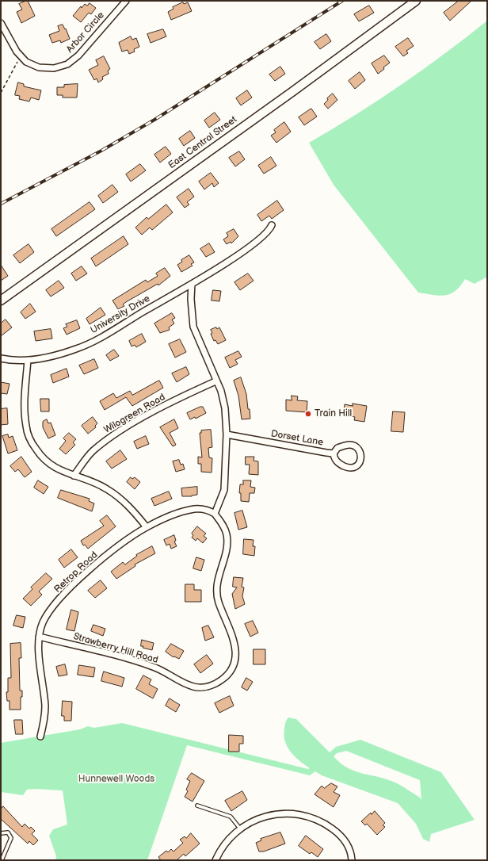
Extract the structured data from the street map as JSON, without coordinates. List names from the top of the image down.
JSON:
{
  "streets": {
    "main road": ["East Central Street"],
    "street": [
      "Arbor Circle",
      "University Drive",
      "Wilogreen Road",
      "Dorset Lane",
      "Retrop Road",
      "Strawberry Hill Road"
    ]
  },
  "crossings": [
    ["Retrop Road", "Strawberry Hill Road"]
  ],
  "parks": ["Hunnewell Woods"],
  "places": ["Train Hill"]
}
